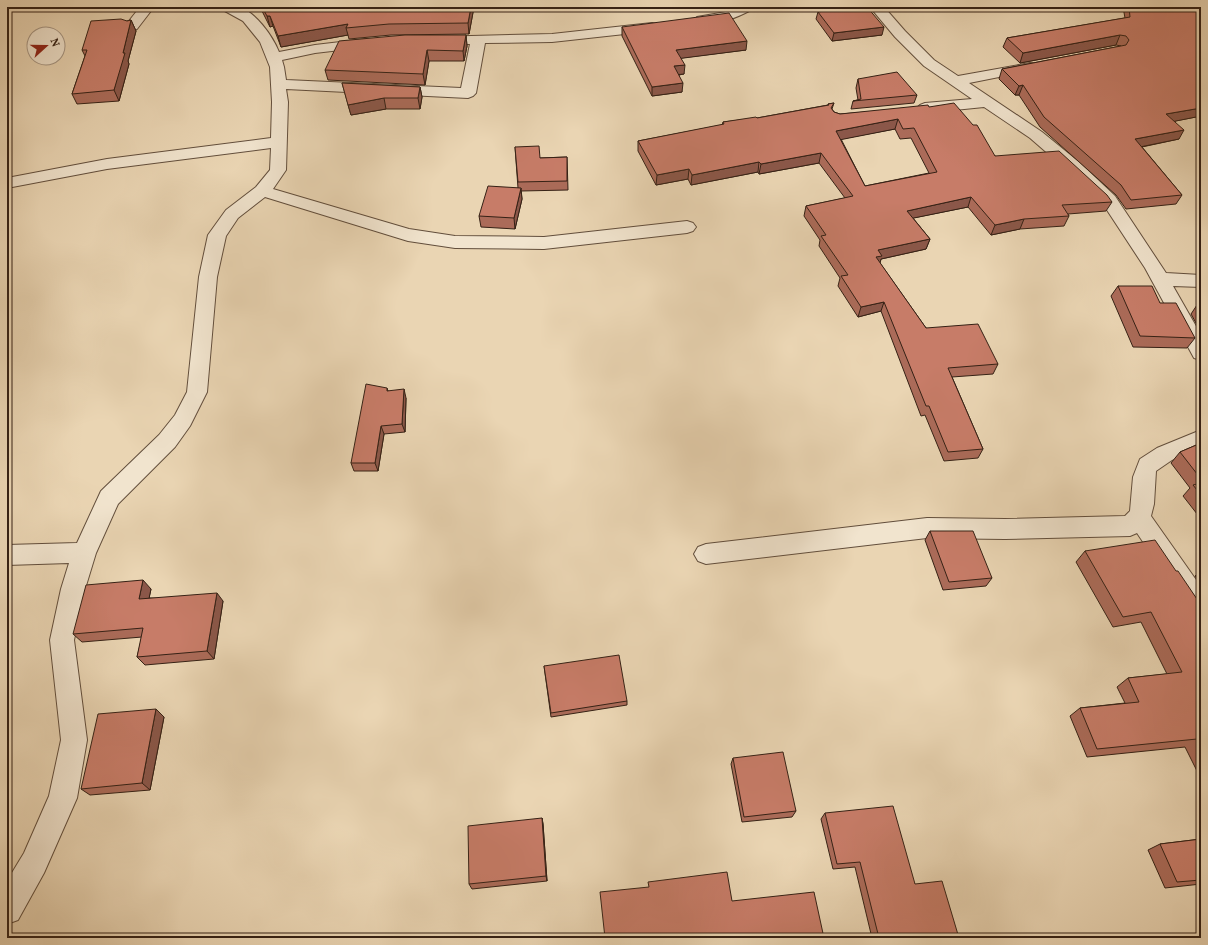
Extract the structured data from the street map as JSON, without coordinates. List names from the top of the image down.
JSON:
{
  "north": "right"
}
